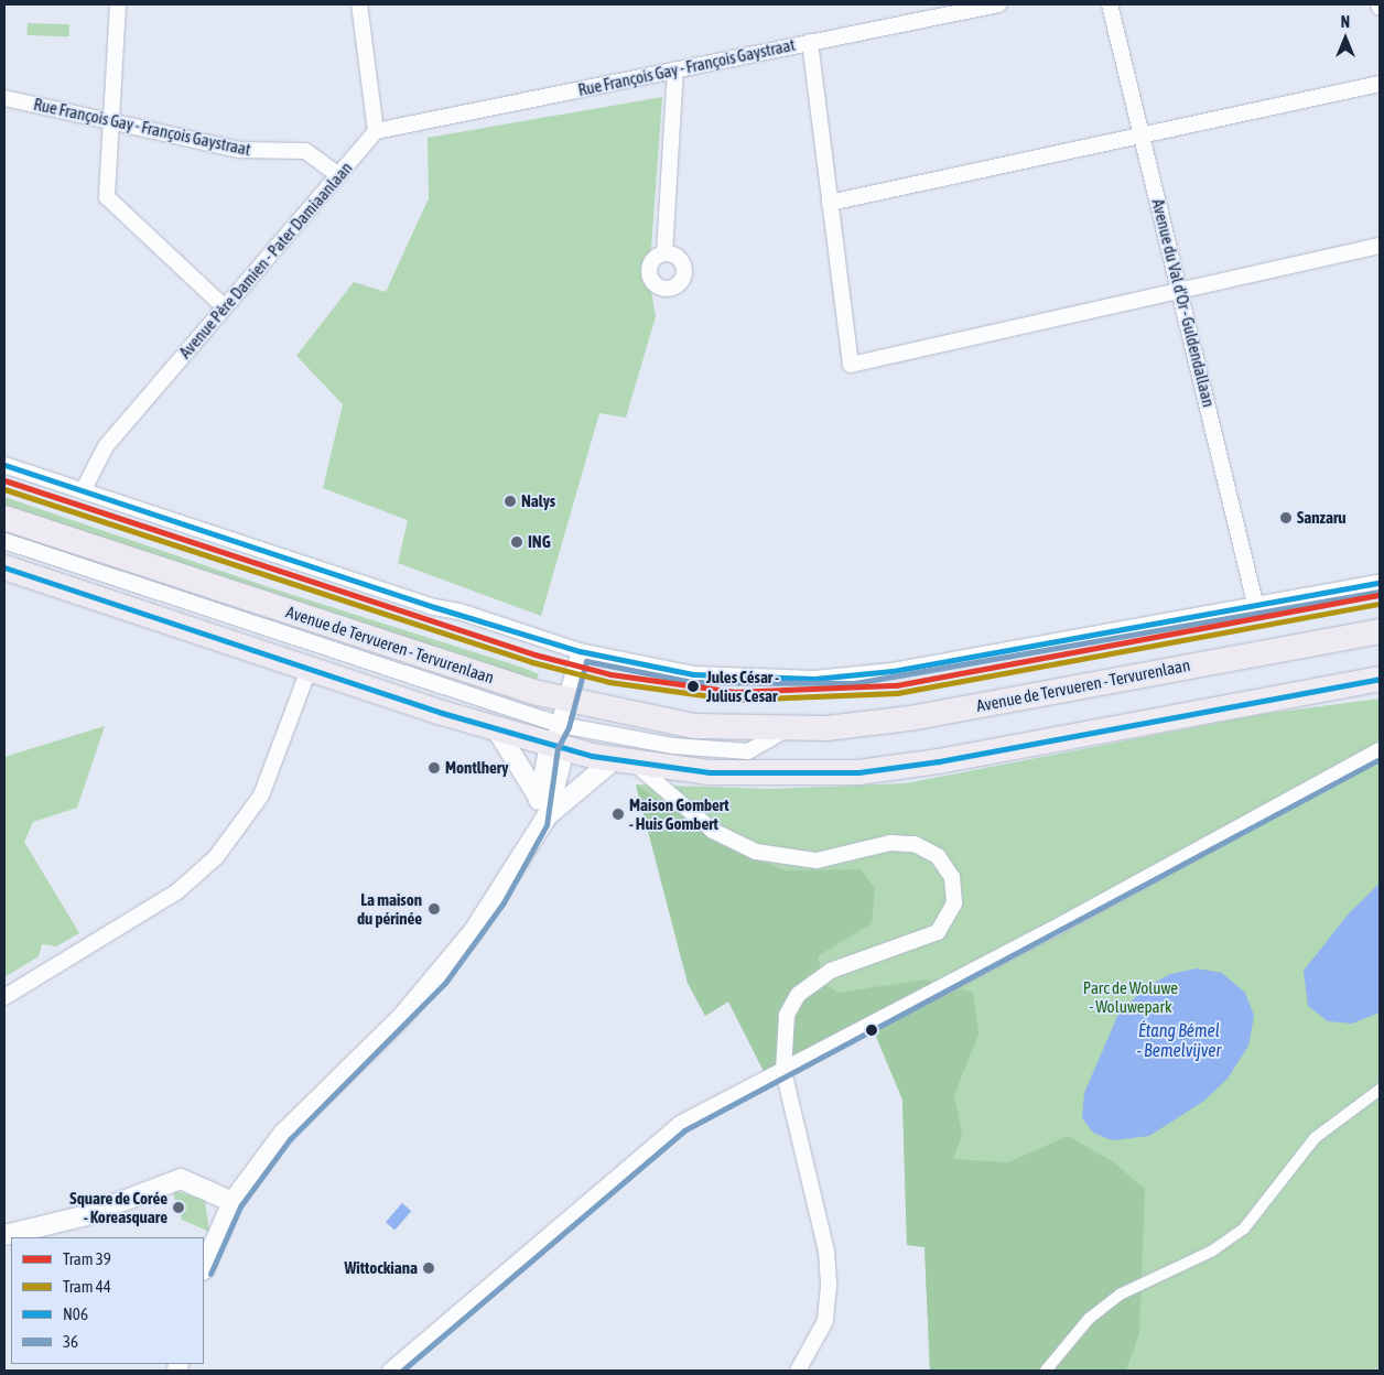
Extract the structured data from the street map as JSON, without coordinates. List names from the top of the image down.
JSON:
{
  "streets": {
    "main road": ["Avenue de Tervueren - Tervurenlaan"],
    "street": ["Rue François Gay - François Gaystraat", "Avenue Père Damien - Pater Damiaanlaan", "Avenue du Val d'Or - Guldendallaan"]
  },
  "crossings": [
    ["Rue François Gay - François Gaystraat", "Avenue Père Damien - Pater Damiaanlaan"]
  ],
  "water": ["Étang Bémel - Bemelvijver"],
  "parks": ["Parc de Woluwe - Woluwepark"],
  "places": [
    "Nalys",
    "Sanzaru",
    "ING",
    "Jules César - Julius Cesar",
    "Montlhery",
    "Maison Gombert - Huis Gombert",
    "La maison du périnée",
    "Square de Corée - Koreasquare",
    "Wittockiana"
  ],
  "lines": [
    "transit line N06",
    "tram line 39",
    "tram line 44",
    "transit line 36"
  ],
  "legend": [
    "Tram 39",
    "Tram 44",
    "N06",
    "36"
  ],
  "north": "top"
}
